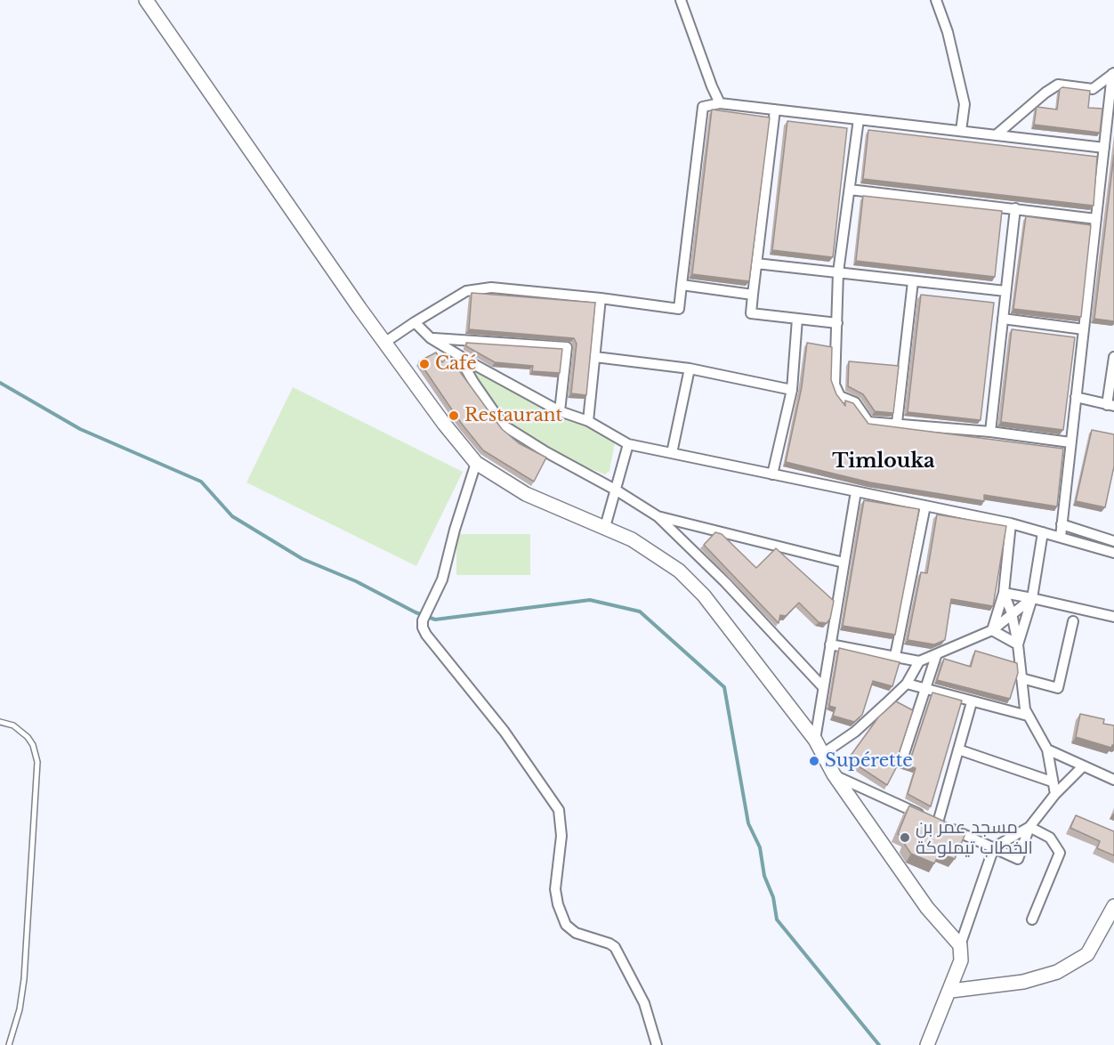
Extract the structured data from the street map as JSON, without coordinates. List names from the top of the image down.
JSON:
{
  "districts": ["Timlouka"],
  "places": [
    "Café",
    "Restaurant",
    "Supérette",
    "مسجد عمر بن الخطاب تيملوكة"
  ]
}
